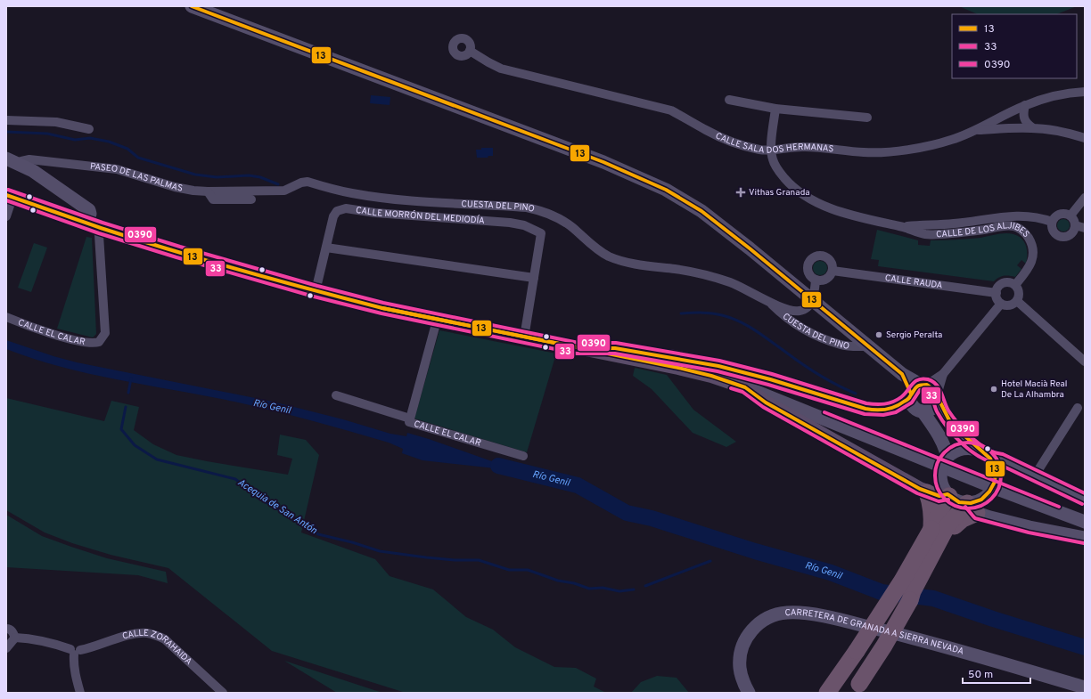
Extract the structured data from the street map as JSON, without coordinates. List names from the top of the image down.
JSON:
{
  "streets": {
    "street": [
      "CALLE SALA DOS HERMANAS",
      "PASEO DE LAS PALMAS",
      "CUESTA DEL PINO",
      "CALLE MORRÓN DEL MEDIODÍA",
      "CALLE DE LOS ALJIBES",
      "CALLE RAUDA",
      "CALLE EL CALAR",
      "CARRETERA DE GRANADA A SIERRA NEVADA",
      "CALLE ZORAHAIDA"
    ]
  },
  "crossings": [
    ["CALLE SALA DOS HERMANAS", "CALLE DE LOS ALJIBES"],
    ["PASEO DE LAS PALMAS", "CUESTA DEL PINO"],
    ["CALLE DE LOS ALJIBES", "CALLE RAUDA"]
  ],
  "water": ["Río Genil", "Acequia de San Antón"],
  "places": {
    "health": ["Vithas Granada"],
    "other": ["Sergio Peralta", "Hotel Macià Real De La Alhambra"]
  },
  "lines": ["transit line 13", "transit line 0390", "transit line 33"],
  "legend": ["13", "33", "0390"],
  "scale_bar": "50 m"
}
